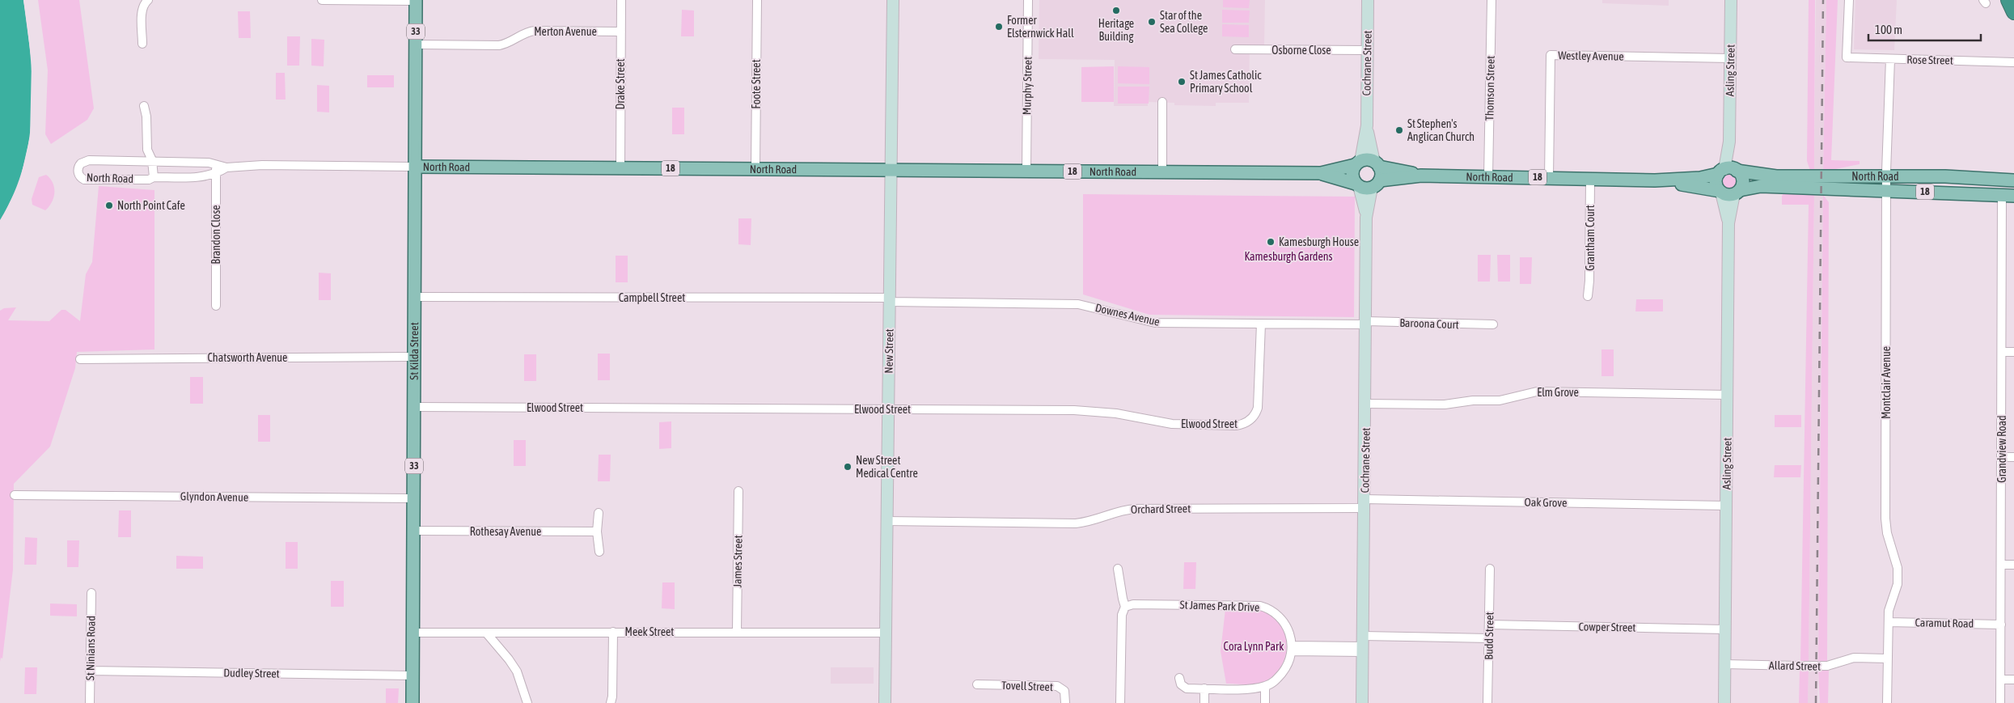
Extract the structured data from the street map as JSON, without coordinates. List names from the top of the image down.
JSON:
{
  "streets": {
    "main road": [
      "33",
      "North Road",
      "18",
      "St Kilda Street"
    ],
    "street": [
      "Merton Avenue",
      "Osborne Close",
      "Westley Avenue",
      "Rose Street",
      "Cochrane Street",
      "Asling Street",
      "Drake Street",
      "Foote Street",
      "Murphy Street",
      "Thomson Street",
      "Brandon Close",
      "Grantham Court",
      "Campbell Street",
      "Downes Avenue",
      "Baroona Court",
      "New Street",
      "Chatsworth Avenue",
      "Montclair Avenue",
      "Elm Grove",
      "Elwood Street",
      "Grandview Road",
      "Glyndon Avenue",
      "Oak Grove",
      "Orchard Street",
      "Rothesay Avenue",
      "James Street",
      "St James Park Drive",
      "Caramut Road",
      "Cowper Street",
      "Meek Street",
      "Budd Street",
      "St Ninians Road",
      "Allard Street",
      "Dudley Street",
      "Tovell Street"
    ]
  },
  "crossings": [
    ["Merton Avenue", "Drake Street"],
    ["Merton Avenue", "St Kilda Street"],
    ["Osborne Close", "Cochrane Street"],
    ["Westley Avenue", "Asling Street"],
    ["Westley Avenue", "North Road"],
    ["Rose Street", "Montclair Avenue"],
    ["Cochrane Street", "North Road"],
    ["Cochrane Street", "18"],
    ["Cochrane Street", "Downes Avenue"],
    ["Cochrane Street", "Baroona Court"],
    ["Cochrane Street", "Elm Grove"],
    ["Cochrane Street", "Oak Grove"],
    ["Cochrane Street", "Orchard Street"],
    ["Asling Street", "North Road"],
    ["Asling Street", "18"],
    ["Asling Street", "Elm Grove"],
    ["Asling Street", "Oak Grove"],
    ["Asling Street", "Cowper Street"],
    ["Asling Street", "Allard Street"],
    ["Drake Street", "North Road"],
    ["Foote Street", "North Road"],
    ["Murphy Street", "North Road"],
    ["Thomson Street", "North Road"],
    ["North Road", "18"],
    ["North Road", "Brandon Close"],
    ["North Road", "Grantham Court"],
    ["North Road", "New Street"],
    ["North Road", "St Kilda Street"],
    ["North Road", "Montclair Avenue"],
    ["North Road", "Grandview Road"],
    ["Campbell Street", "Downes Avenue"],
    ["Campbell Street", "New Street"],
    ["Campbell Street", "St Kilda Street"],
    ["Downes Avenue", "Baroona Court"],
    ["Downes Avenue", "New Street"],
    ["Downes Avenue", "Elwood Street"],
    ["New Street", "Elwood Street"],
    ["New Street", "Orchard Street"],
    ["New Street", "Meek Street"],
    ["St Kilda Street", "Chatsworth Avenue"],
    ["St Kilda Street", "Elwood Street"],
    ["St Kilda Street", "Glyndon Avenue"],
    ["St Kilda Street", "Rothesay Avenue"],
    ["St Kilda Street", "Meek Street"],
    ["St Kilda Street", "Dudley Street"],
    ["Montclair Avenue", "Caramut Road"],
    ["Montclair Avenue", "Allard Street"],
    ["Grandview Road", "Caramut Road"],
    ["Oak Grove", "Orchard Street"],
    ["James Street", "Meek Street"],
    ["Cowper Street", "Budd Street"],
    ["St Ninians Road", "Dudley Street"]
  ],
  "parks": ["Kamesburgh Gardens", "Cora Lynn Park"],
  "places": [
    "Heritage Building",
    "Star of the Sea College",
    "Former Elsternwick Hall",
    "St James Catholic Primary School",
    "St Stephen's Anglican Church",
    "North Point Cafe",
    "Kamesburgh House",
    "New Street Medical Centre"
  ],
  "scale_bar": "100 m"
}
